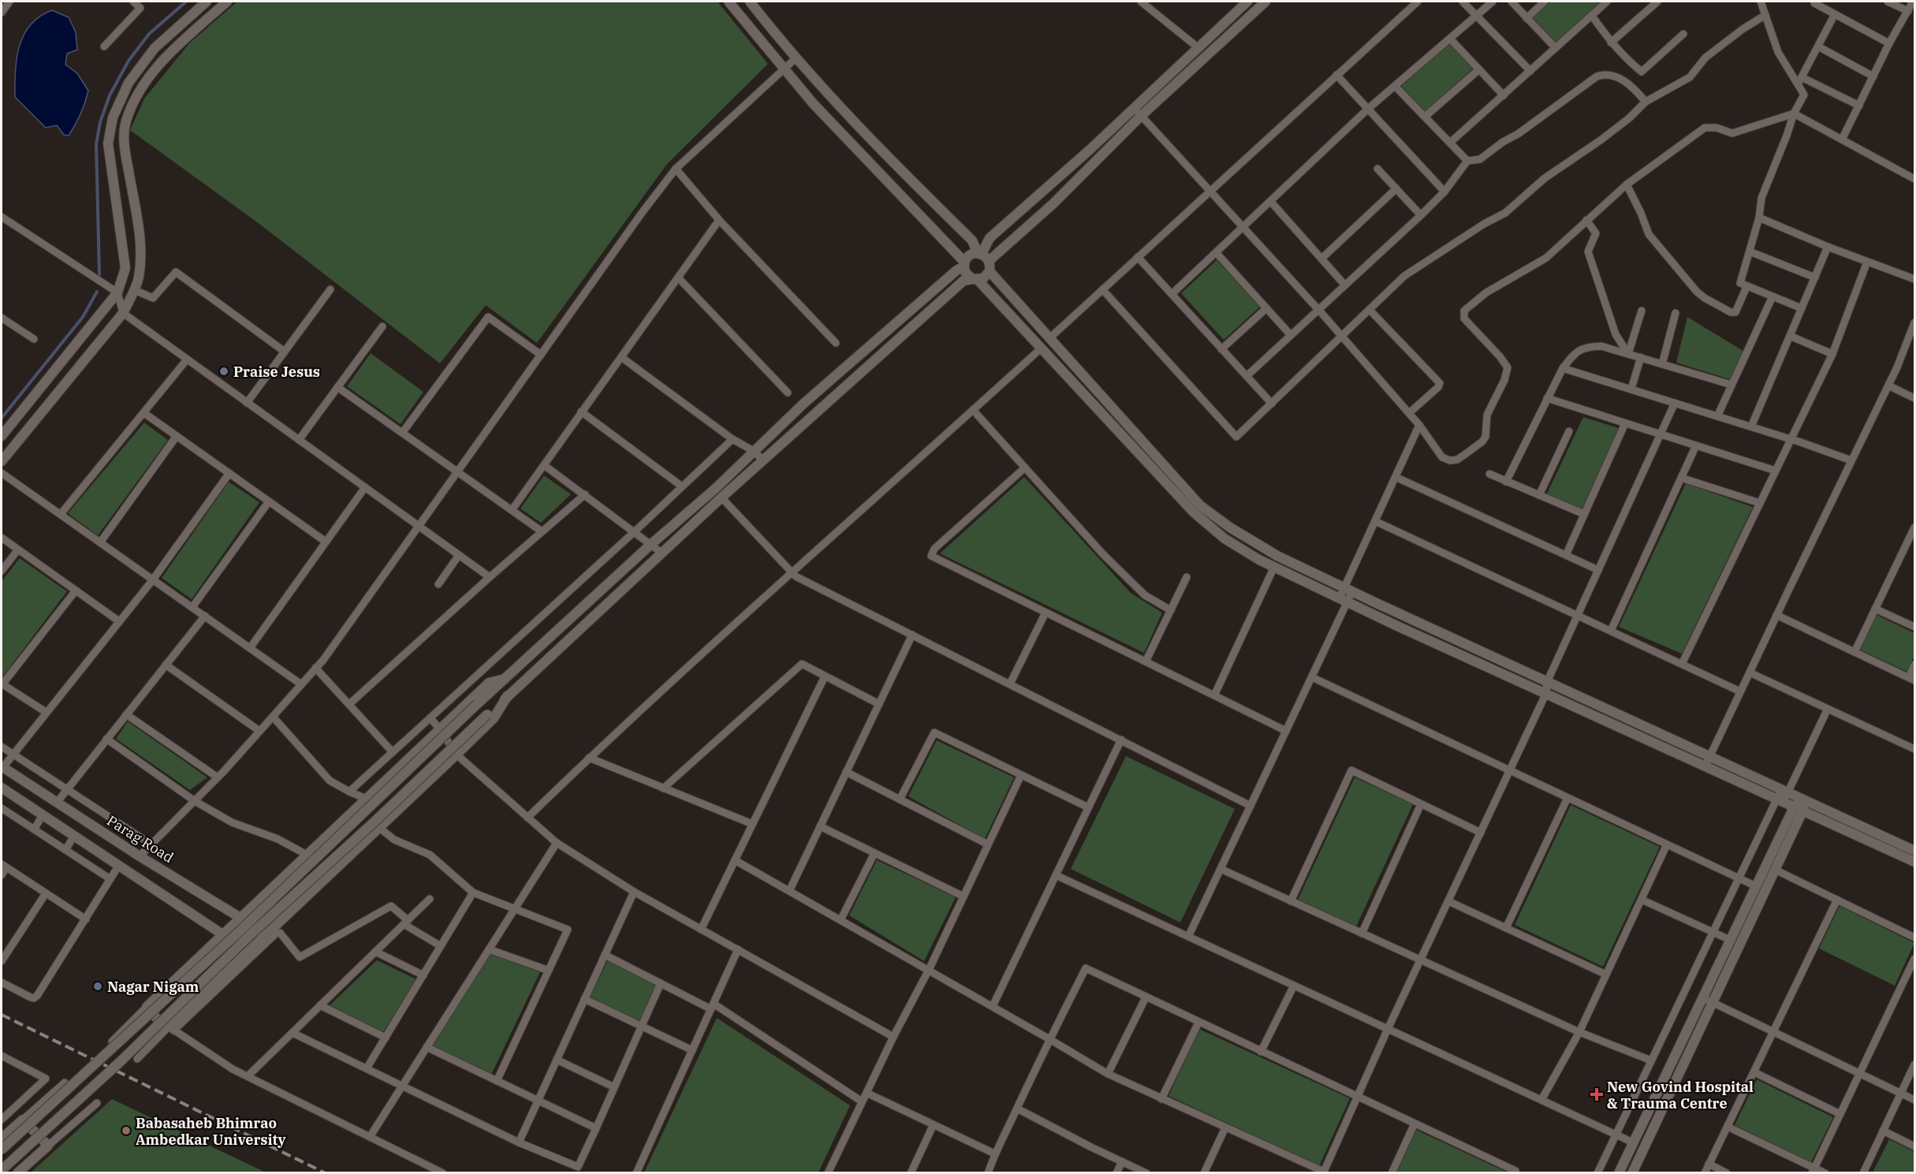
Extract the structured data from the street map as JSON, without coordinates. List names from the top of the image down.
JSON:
{
  "streets": {
    "street": ["Parag Road"]
  },
  "places": {
    "other": ["Praise Jesus", "Nagar Nigam", "Babasaheb Bhimrao Ambedkar University"],
    "health": ["New Govind Hospital & Trauma Centre"]
  }
}
